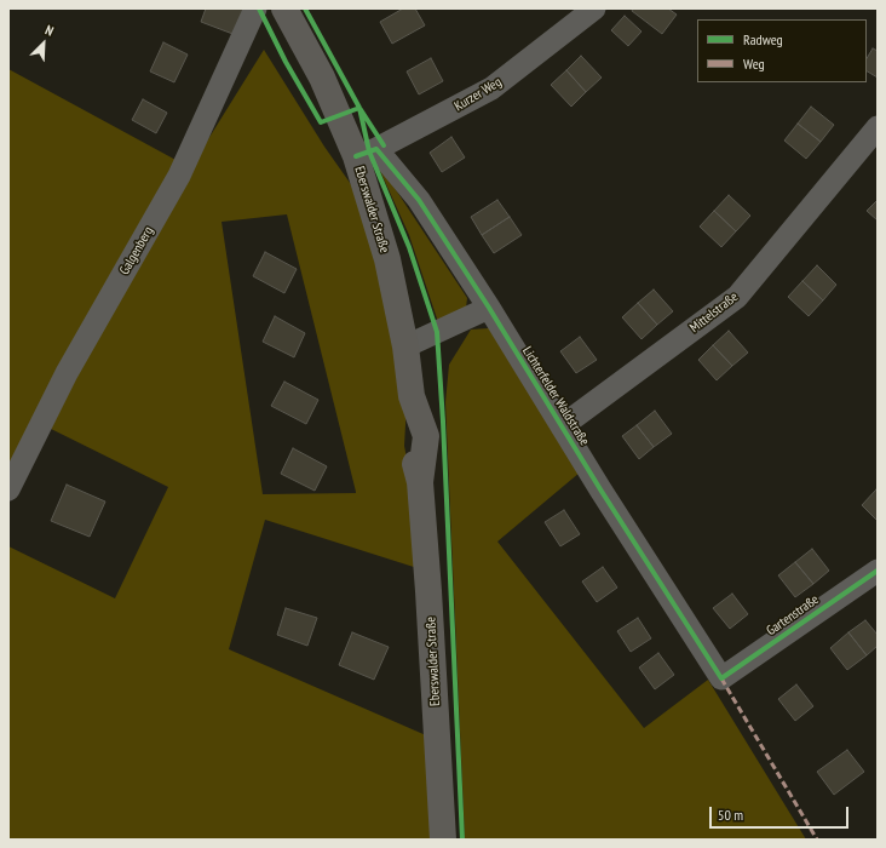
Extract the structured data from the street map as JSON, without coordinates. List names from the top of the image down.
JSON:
{
  "streets": {
    "main road": ["Eberswalder Straße"],
    "street": [
      "Kurzer Weg",
      "Galgenberg",
      "Mittelstraße",
      "Lichterfelder Waldstraße",
      "Gartenstraße"
    ]
  },
  "crossings": [
    ["Kurzer Weg", "Eberswalder Straße"],
    ["Kurzer Weg", "Lichterfelder Waldstraße"],
    ["Eberswalder Straße", "Lichterfelder Waldstraße"],
    ["Mittelstraße", "Lichterfelder Waldstraße"],
    ["Lichterfelder Waldstraße", "Gartenstraße"]
  ],
  "legend": ["Radweg", "Weg"],
  "scale_bar": "50 m",
  "north": "top right"
}
